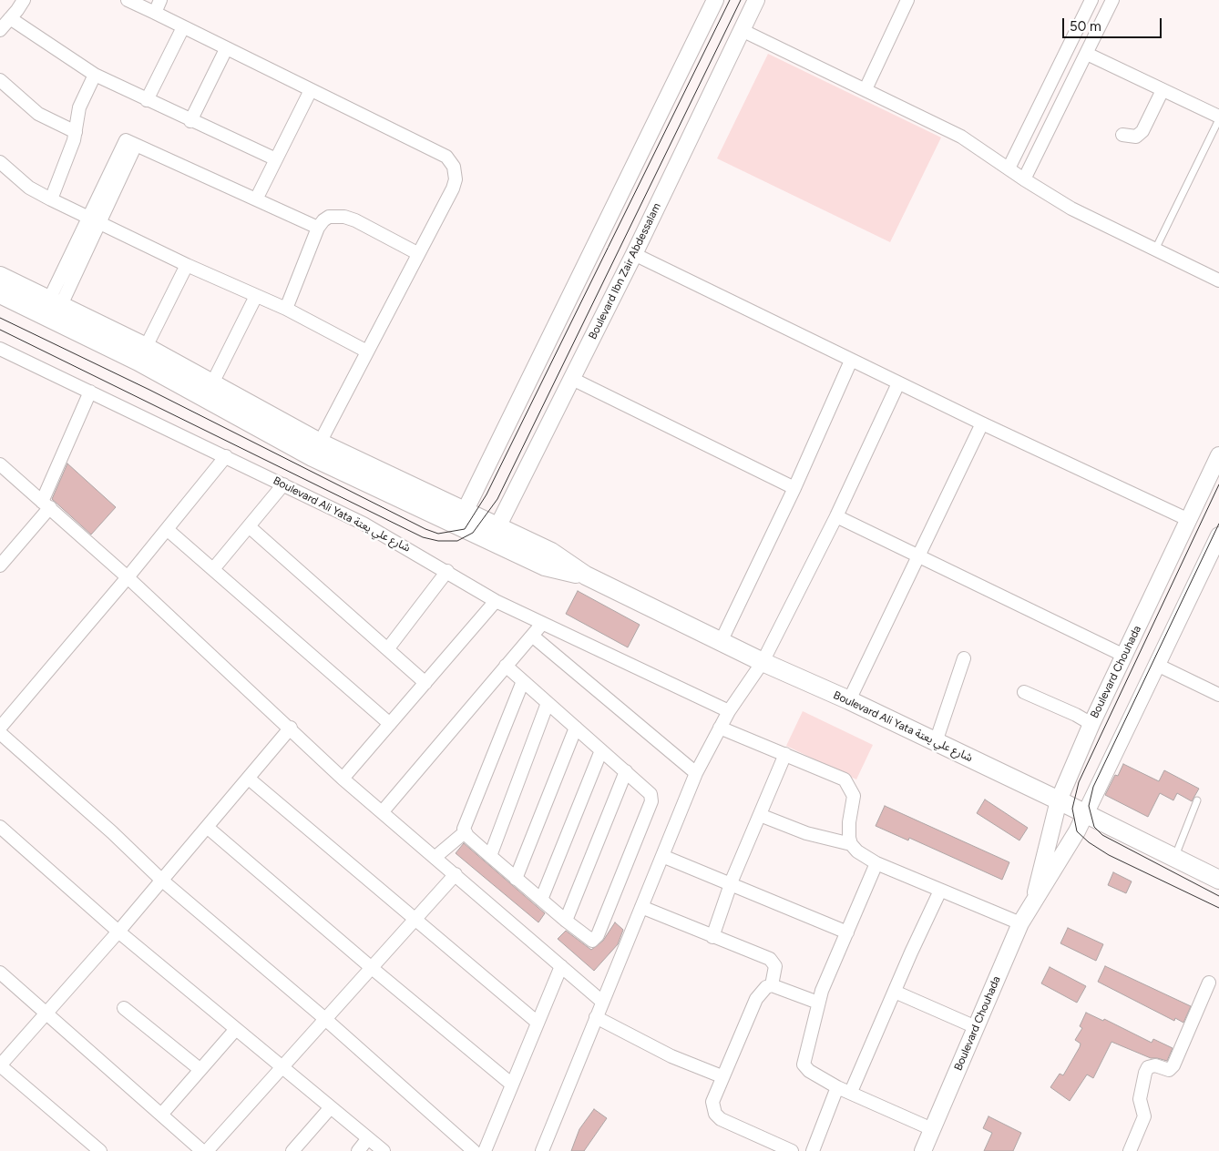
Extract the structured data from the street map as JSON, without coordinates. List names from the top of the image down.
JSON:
{
  "streets": {
    "main road": ["Boulevard Ali Yata شارع علي يعتة"],
    "street": ["Boulevard Ibn Zair Abdessalam", "Boulevard Chouhada"]
  },
  "crossings": [
    ["Boulevard Ibn Zair Abdessalam", "Boulevard Ali Yata شارع علي يعتة"],
    ["Boulevard Ali Yata شارع علي يعتة", "Boulevard Chouhada"]
  ],
  "scale_bar": "50 m"
}
